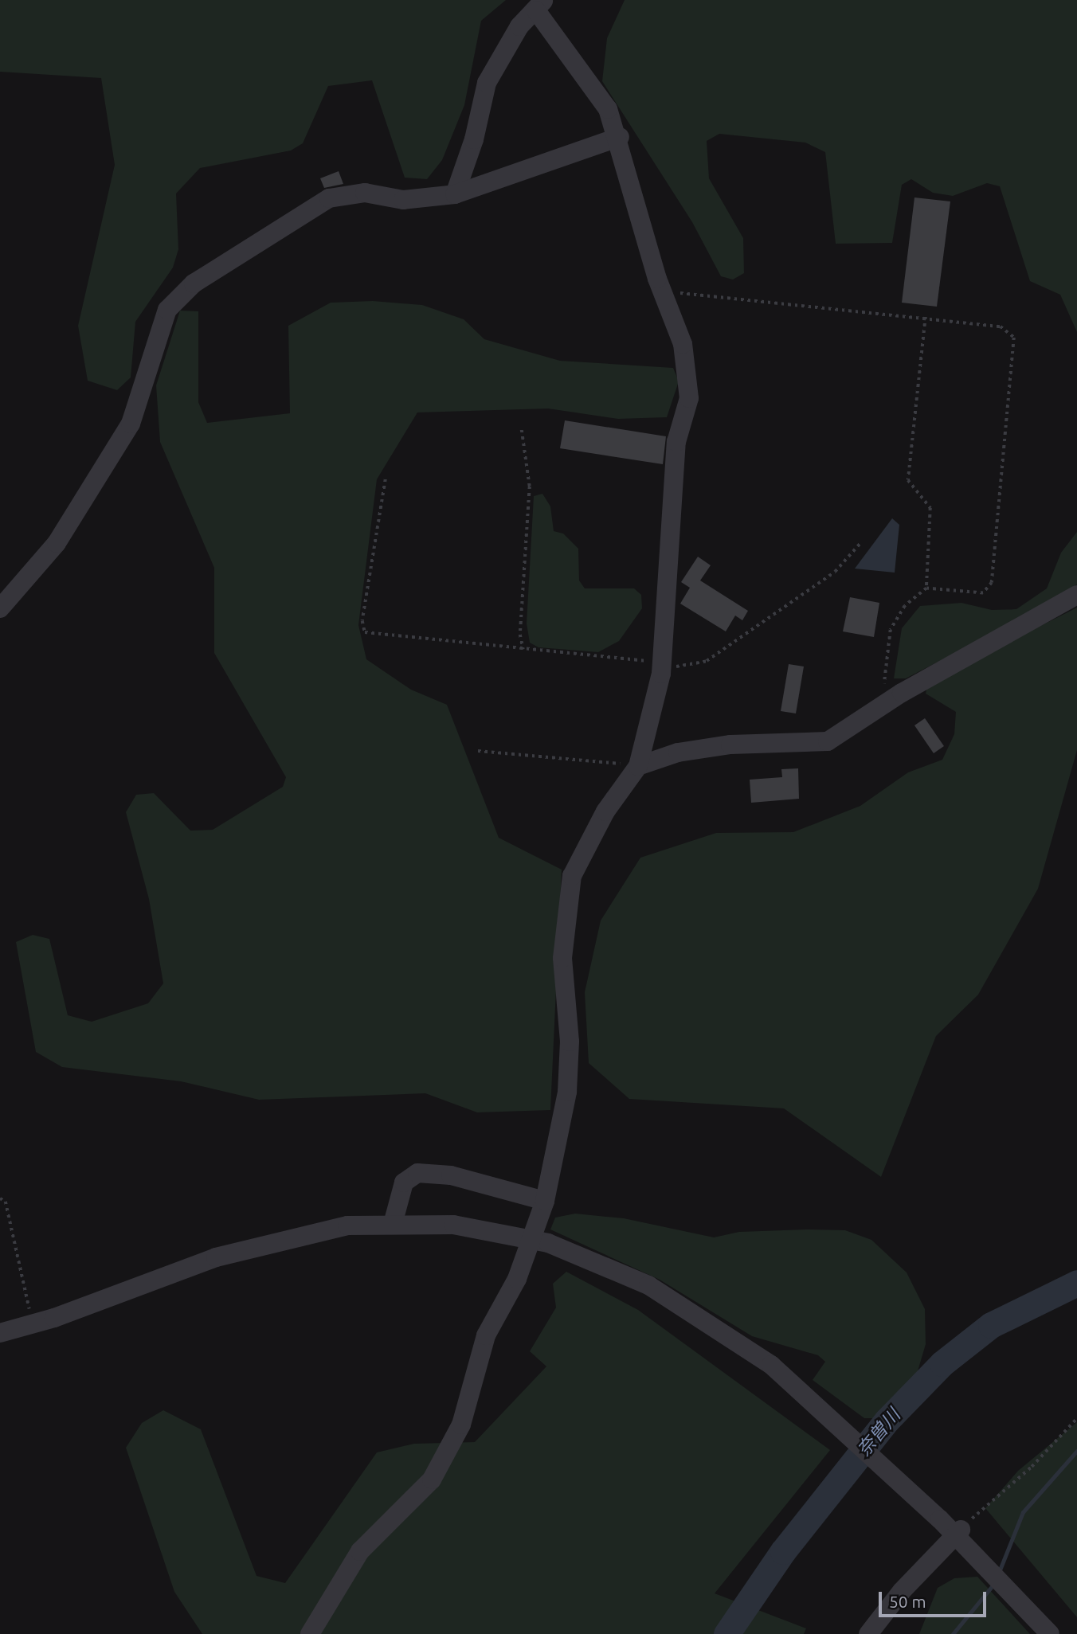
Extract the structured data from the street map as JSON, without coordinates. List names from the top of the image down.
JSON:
{
  "water": ["奈曽川"],
  "scale_bar": "50 m"
}
